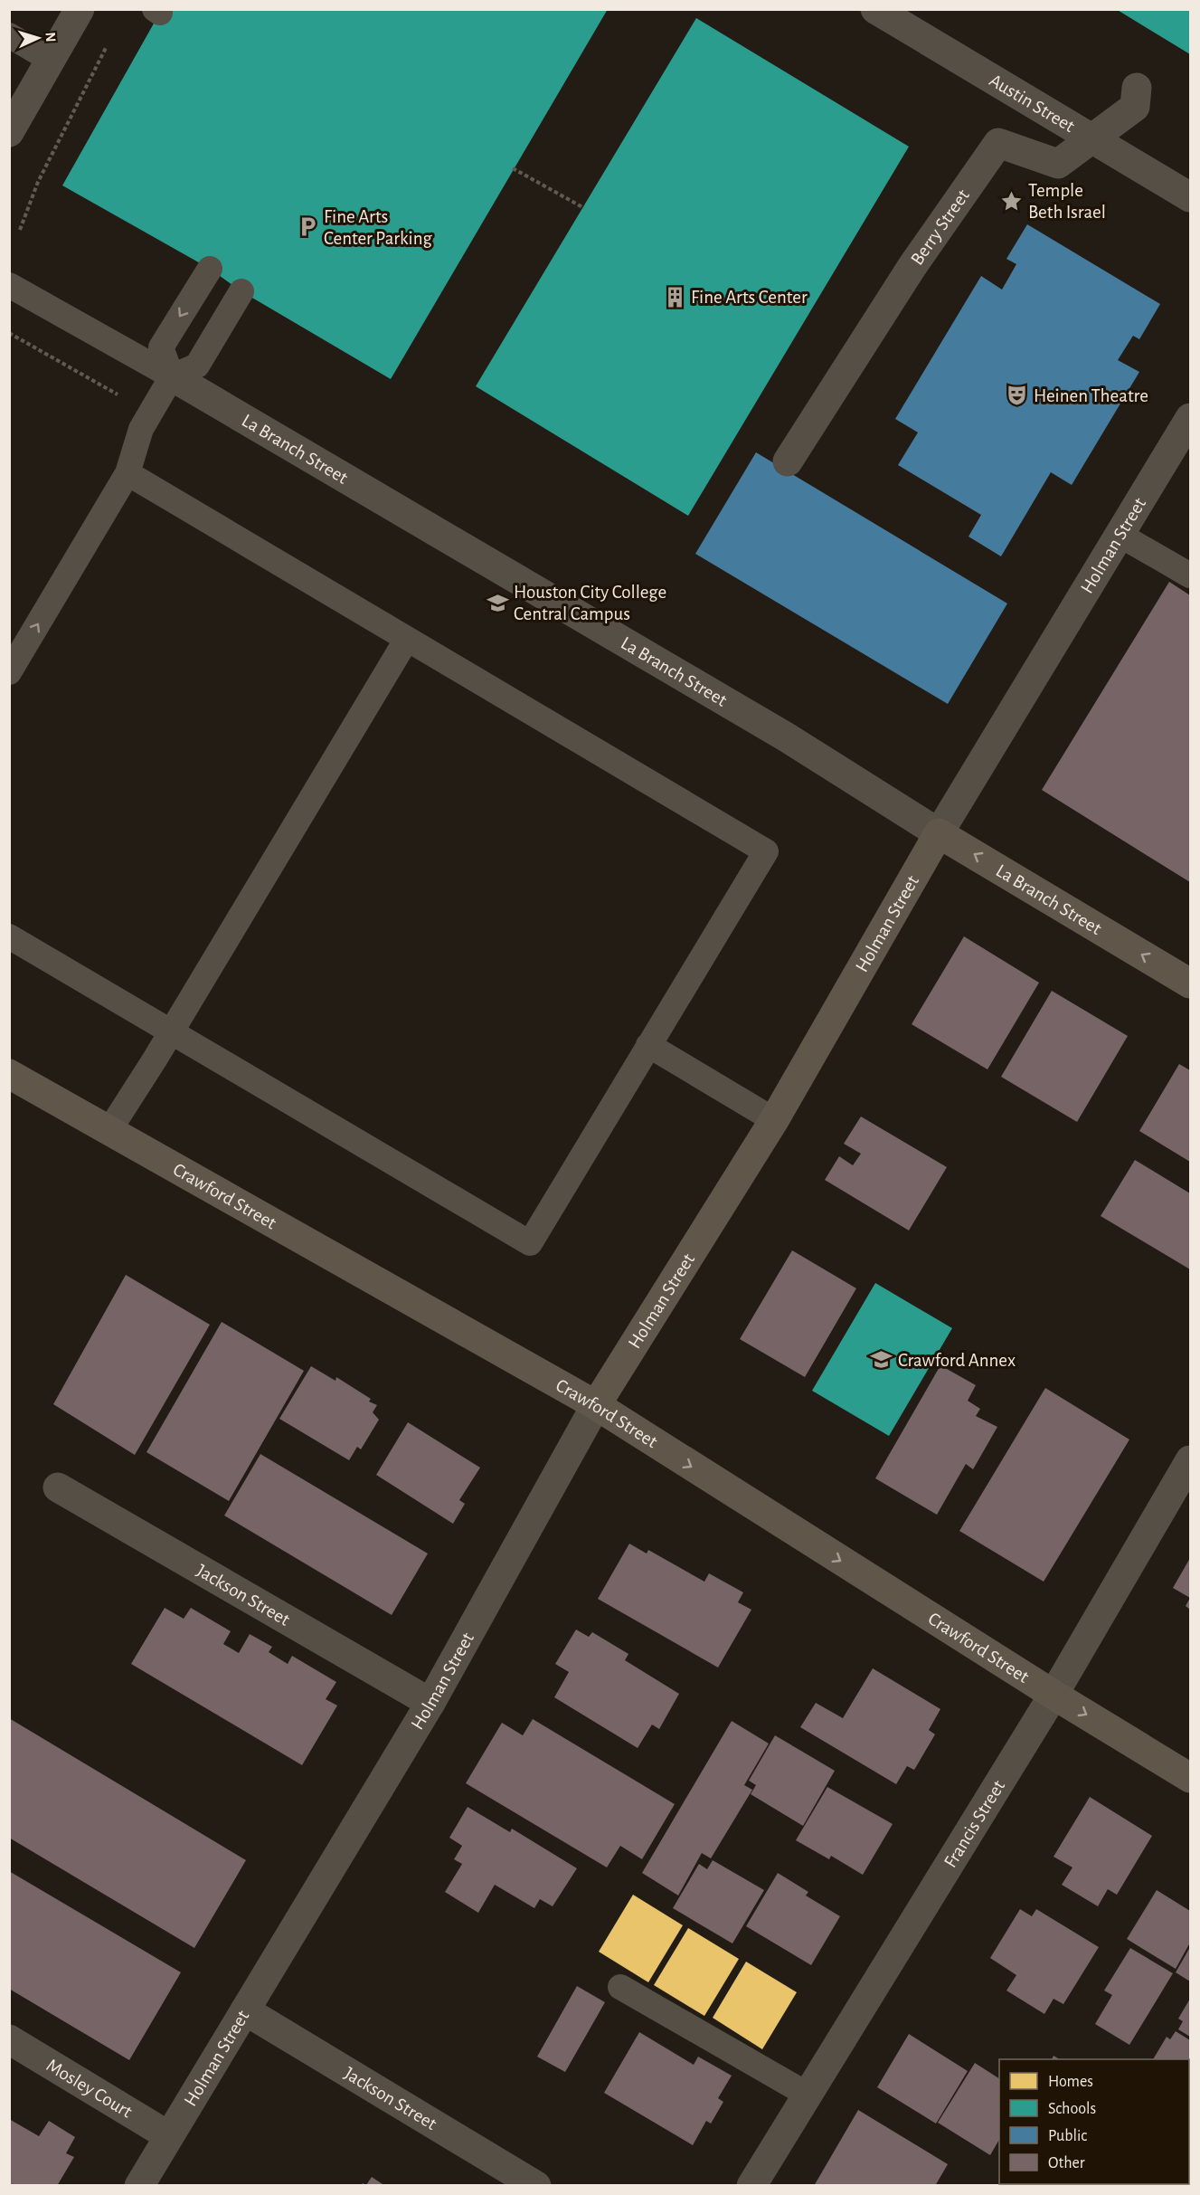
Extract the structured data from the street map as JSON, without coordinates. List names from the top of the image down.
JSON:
{
  "streets": {
    "main road": ["La Branch Street", "Holman Street", "Crawford Street"],
    "street": [
      "Austin Street",
      "Berry Street",
      "Jackson Street",
      "Francis Street",
      "Mosley Court"
    ]
  },
  "crossings": [
    ["Austin Street", "Berry Street"],
    ["La Branch Street", "Holman Street"],
    ["Holman Street", "Crawford Street"],
    ["Holman Street", "Jackson Street"],
    ["Holman Street", "Mosley Court"],
    ["Crawford Street", "Francis Street"]
  ],
  "one_way": ["Crawford Street"],
  "places": {
    "place": ["Temple Beth Israel"],
    "parking": ["Fine Arts Center Parking"],
    "building": ["Fine Arts Center"],
    "theatre": ["Heinen Theatre"],
    "school or university": ["Houston City College Central Campus", "Crawford Annex"]
  },
  "legend": [
    "Homes",
    "Schools",
    "Public",
    "Other"
  ],
  "north": "right"
}
